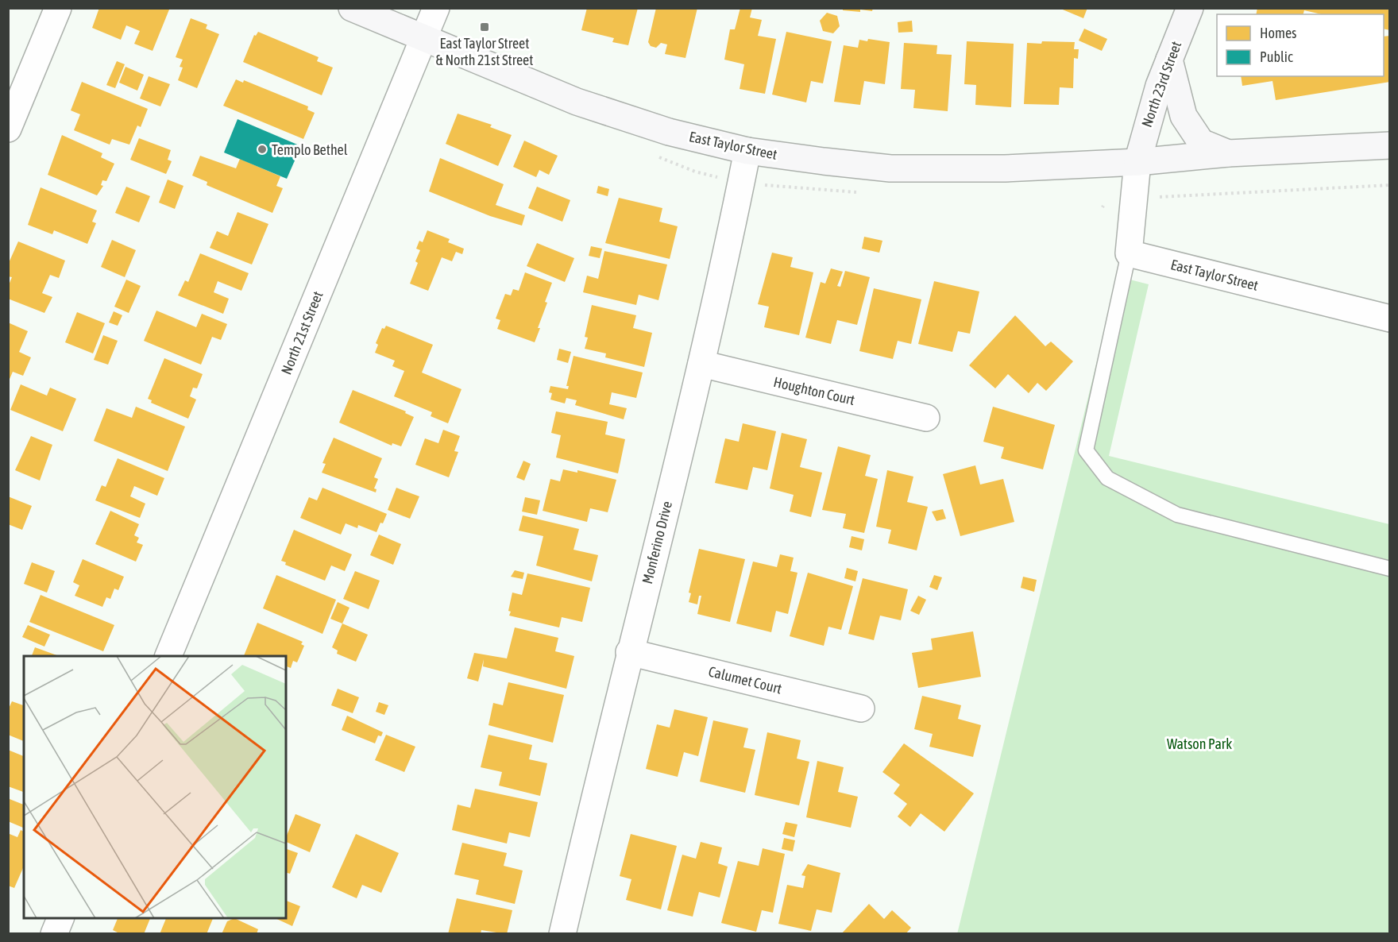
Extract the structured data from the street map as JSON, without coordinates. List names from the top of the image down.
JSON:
{
  "streets": {
    "main road": ["North 23rd Street", "East Taylor Street"],
    "street": [
      "North 21st Street",
      "Houghton Court",
      "Monferino Drive",
      "Calumet Court"
    ]
  },
  "crossings": [
    ["North 23rd Street", "East Taylor Street"],
    ["East Taylor Street", "North 21st Street"],
    ["East Taylor Street", "Monferino Drive"],
    ["Houghton Court", "Monferino Drive"],
    ["Monferino Drive", "Calumet Court"]
  ],
  "parks": ["Watson Park"],
  "places": {
    "transit": ["East Taylor Street & North 21st Street"],
    "other": ["Templo Bethel"]
  },
  "legend": ["Homes", "Public"]
}
